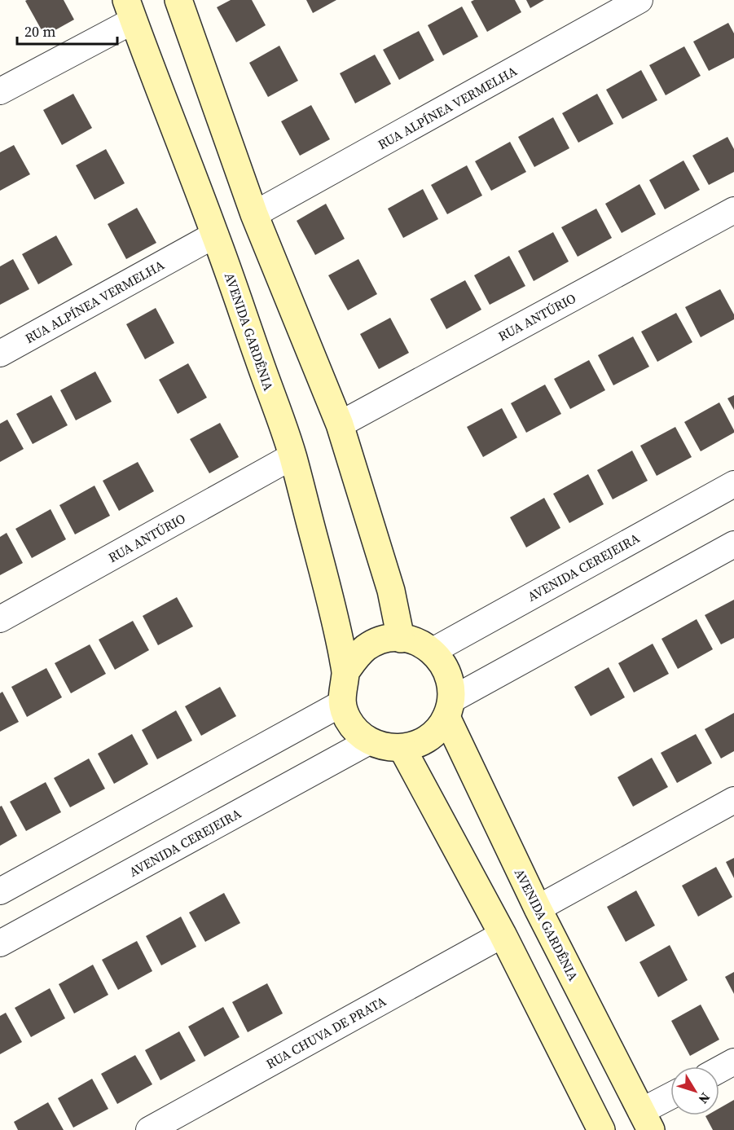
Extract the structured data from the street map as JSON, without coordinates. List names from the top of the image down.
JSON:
{
  "streets": {
    "street": [
      "RUA ALPÍNEA VERMELHA",
      "RUA ANTÚRIO",
      "AVENIDA GARDÊNIA",
      "AVENIDA CEREJEIRA",
      "RUA CHUVA DE PRATA"
    ]
  },
  "crossings": [
    ["RUA ALPÍNEA VERMELHA", "AVENIDA GARDÊNIA"],
    ["RUA ANTÚRIO", "AVENIDA GARDÊNIA"],
    ["AVENIDA GARDÊNIA", "AVENIDA CEREJEIRA"]
  ],
  "scale_bar": "20 m",
  "north": "bottom right"
}
